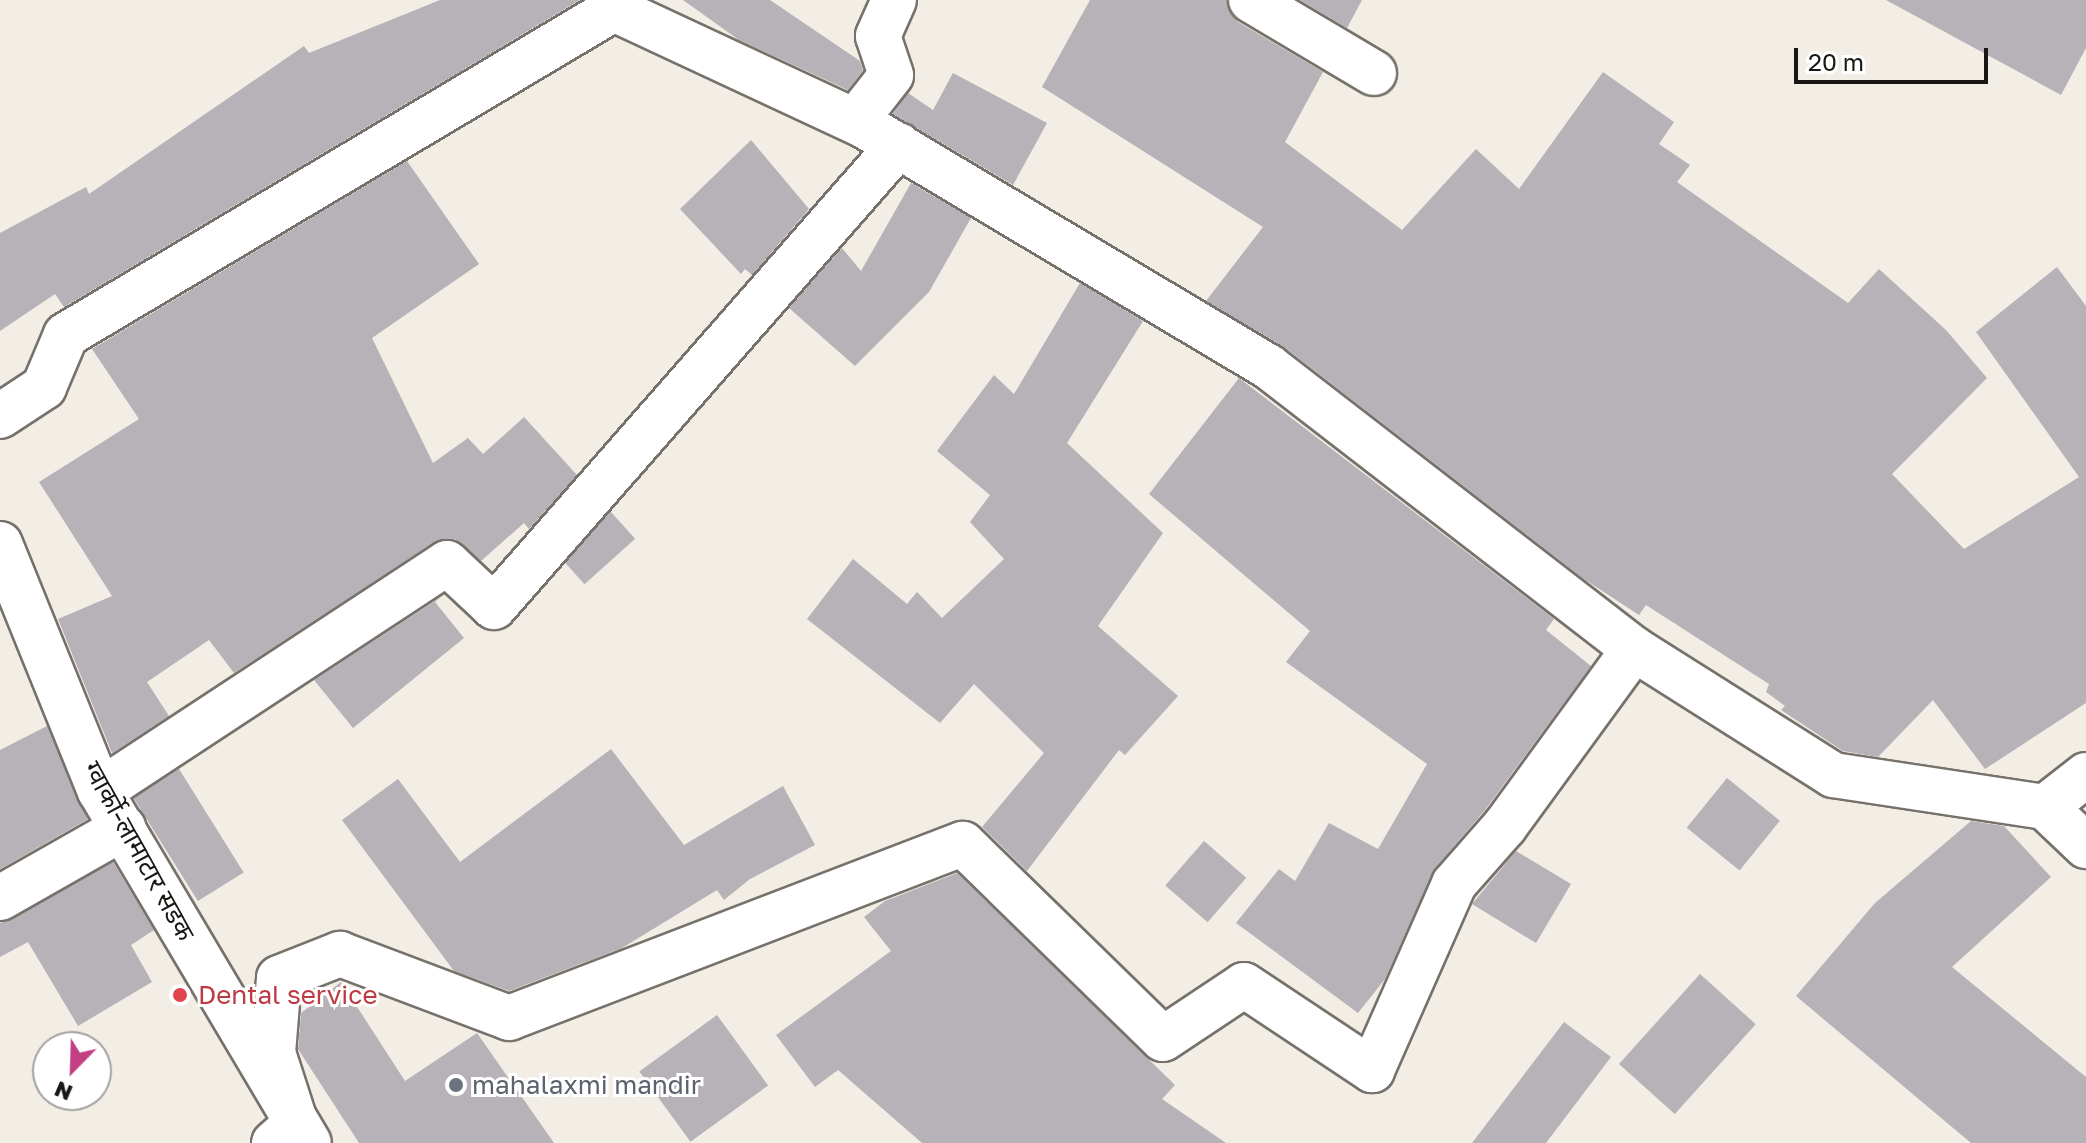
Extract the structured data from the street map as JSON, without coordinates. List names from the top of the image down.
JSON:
{
  "streets": {
    "street": ["ग्वार्को-लामाटार सडक"]
  },
  "places": ["Dental service", "mahalaxmi mandir"],
  "scale_bar": "20 m",
  "north": "bottom left"
}
